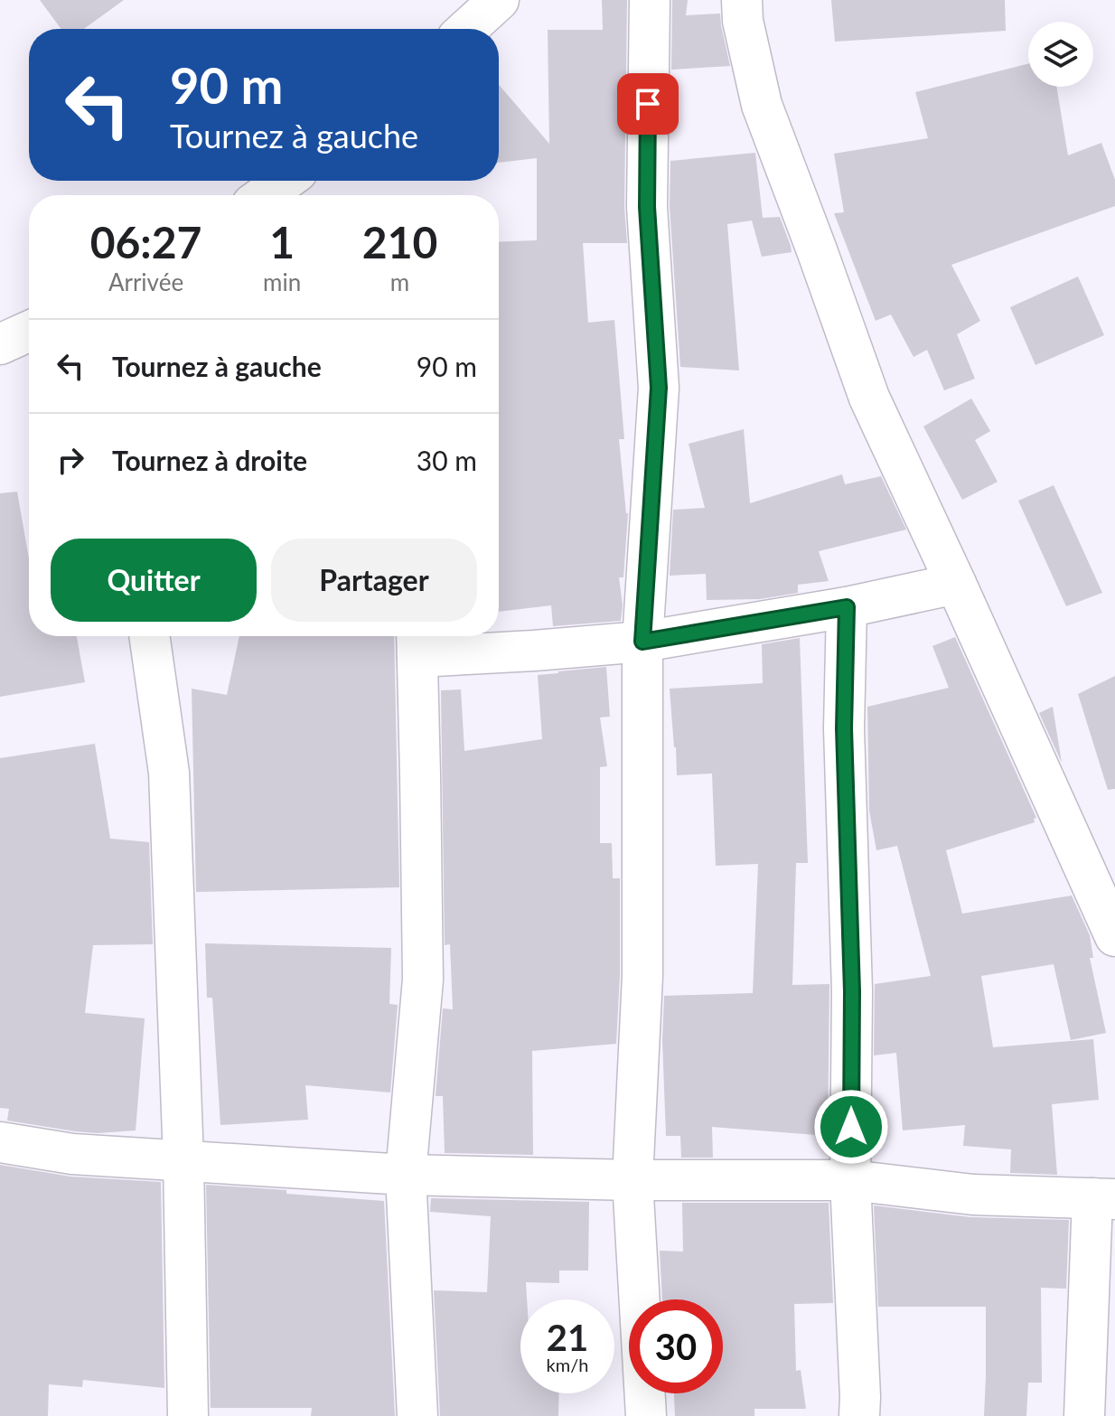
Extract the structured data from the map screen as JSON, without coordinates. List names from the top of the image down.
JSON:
{
  "page": {
    "turn": ["90 m", "Tournez à gauche"],
    "eta": [
      "06:27",
      "Arrivée",
      "1",
      "min",
      "210",
      "m"
    ],
    "list": [
      {
        "name": "Tournez à gauche",
        "value": "90 m"
      },
      {
        "name": "Tournez à droite",
        "value": "30 m"
      }
    ],
    "buttons": ["Quitter", "Partager"],
    "speed": "21 km/h",
    "limit": "30"
  }
}
